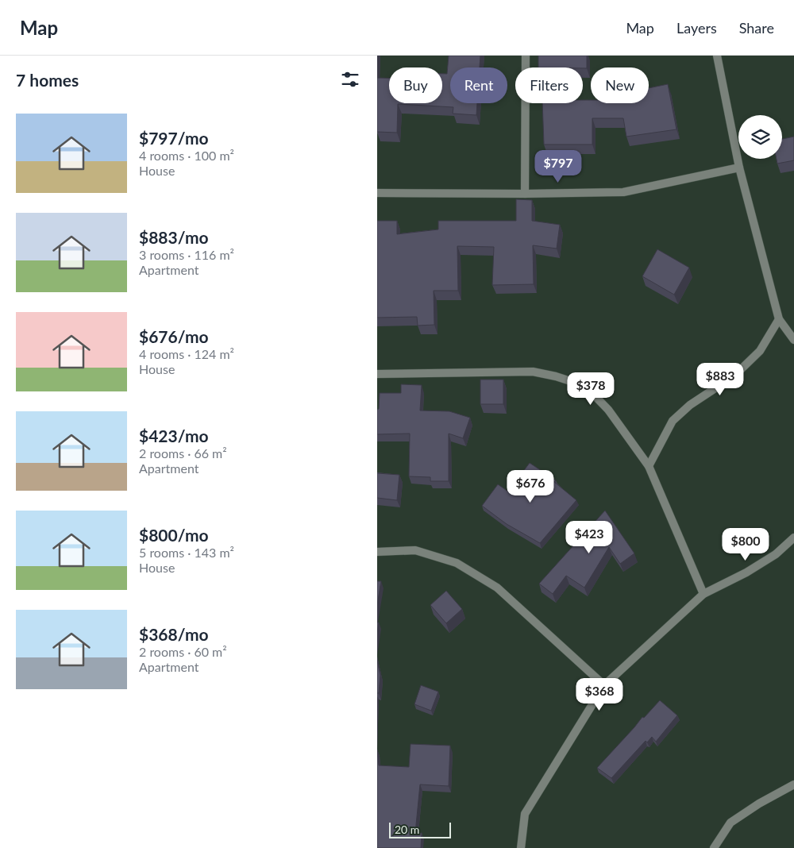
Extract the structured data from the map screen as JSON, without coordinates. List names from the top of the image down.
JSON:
{
  "scale_bar": "20 m",
  "page": {
    "header": "Map",
    "nav": ["Map", "Layers", "Share"],
    "heading": "7 homes",
    "chip": [
      "Buy",
      "Rent",
      "Filters",
      "New"
    ],
    "list": [
      {
        "name": "$797/mo",
        "note": "4 rooms · 100 m² · House"
      },
      {
        "name": "$883/mo",
        "note": "3 rooms · 116 m² · Apartment"
      },
      {
        "name": "$676/mo",
        "note": "4 rooms · 124 m² · House"
      },
      {
        "name": "$423/mo",
        "note": "2 rooms · 66 m² · Apartment"
      },
      {
        "name": "$800/mo",
        "note": "5 rooms · 143 m² · House"
      },
      {
        "name": "$368/mo",
        "note": "2 rooms · 60 m² · Apartment"
      }
    ],
    "price": [
      "$797",
      "$883",
      "$378",
      "$676",
      "$423",
      "$800",
      "$368"
    ],
    "scale": "20 m"
  }
}
